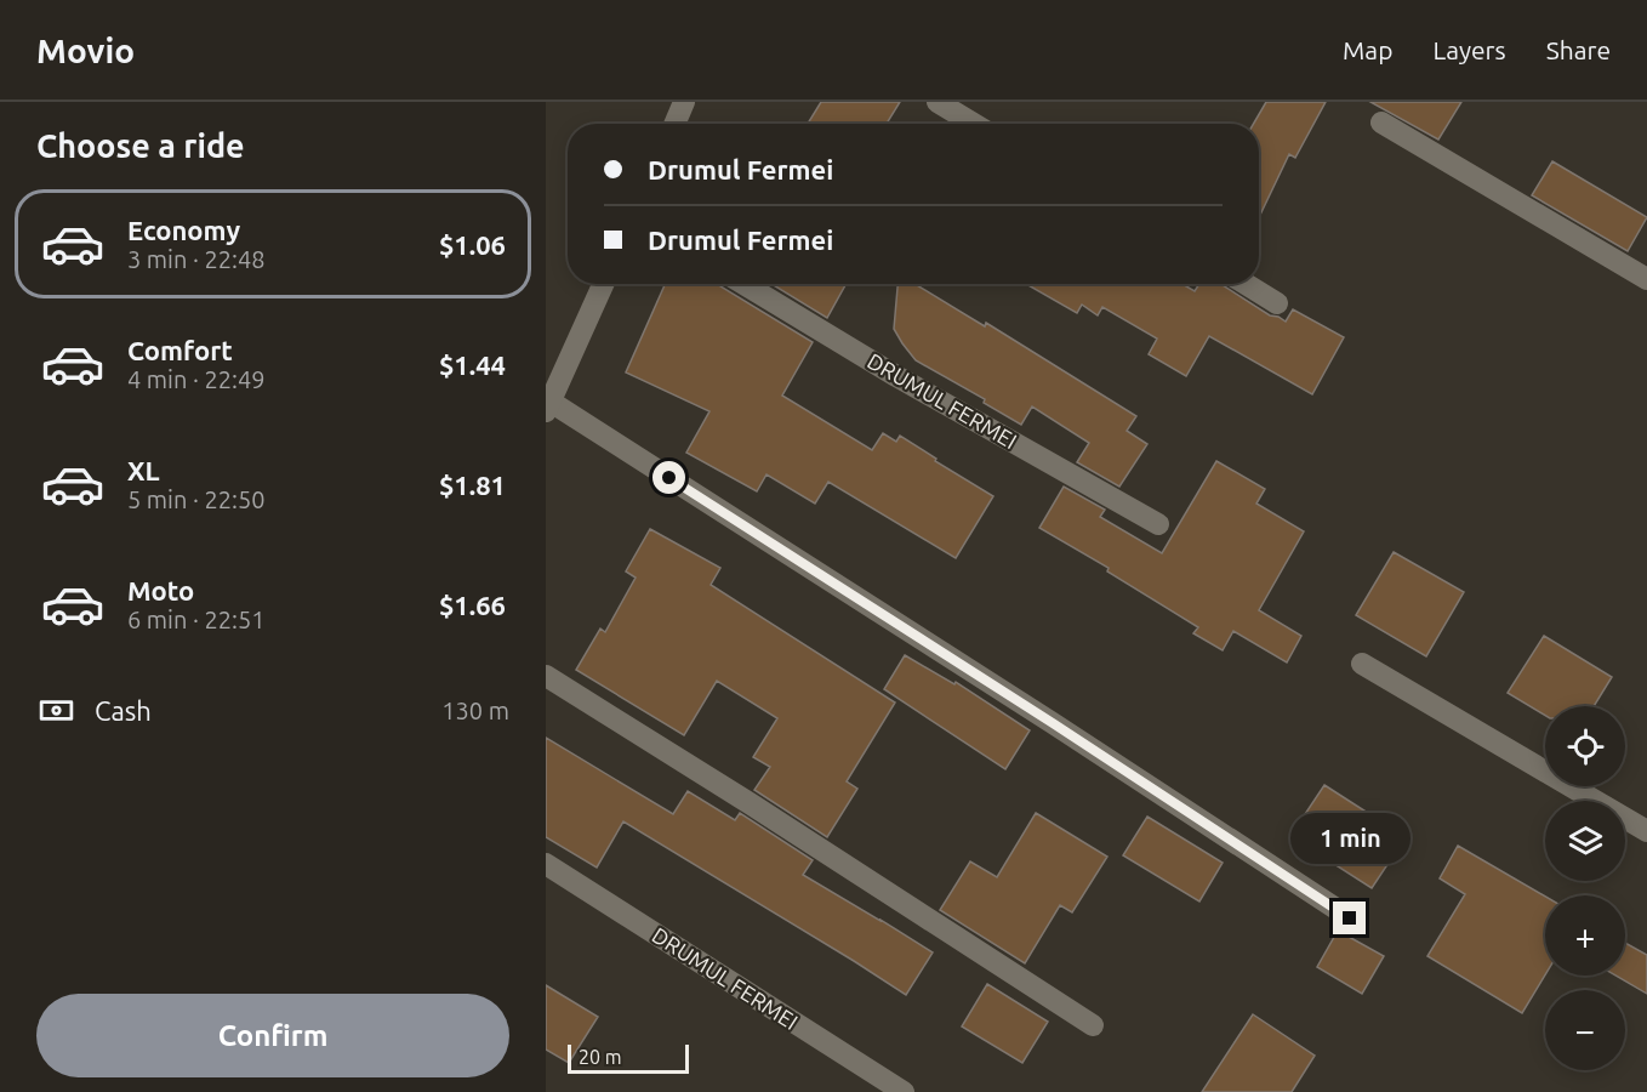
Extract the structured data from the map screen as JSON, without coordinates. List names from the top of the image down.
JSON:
{
  "streets": {
    "street": ["DRUMUL FERMEI"]
  },
  "scale_bar": "20 m",
  "page": {
    "header": "Movio",
    "nav": ["Map", "Layers", "Share"],
    "heading": "Choose a ride",
    "banner": ["Drumul Fermei", "Drumul Fermei"],
    "list": [
      {
        "name": "Economy",
        "note": "3 min · 22:48",
        "value": "$1.06"
      },
      {
        "name": "Comfort",
        "note": "4 min · 22:49",
        "value": "$1.44"
      },
      {
        "name": "XL",
        "note": "5 min · 22:50",
        "value": "$1.81"
      },
      {
        "name": "Moto",
        "note": "6 min · 22:51",
        "value": "$1.66"
      }
    ],
    "pay": ["Cash", "130 m"],
    "map_buttons": ["+", "−"],
    "bubble": "1 min",
    "buttons": "Confirm",
    "scale": "20 m"
  }
}
